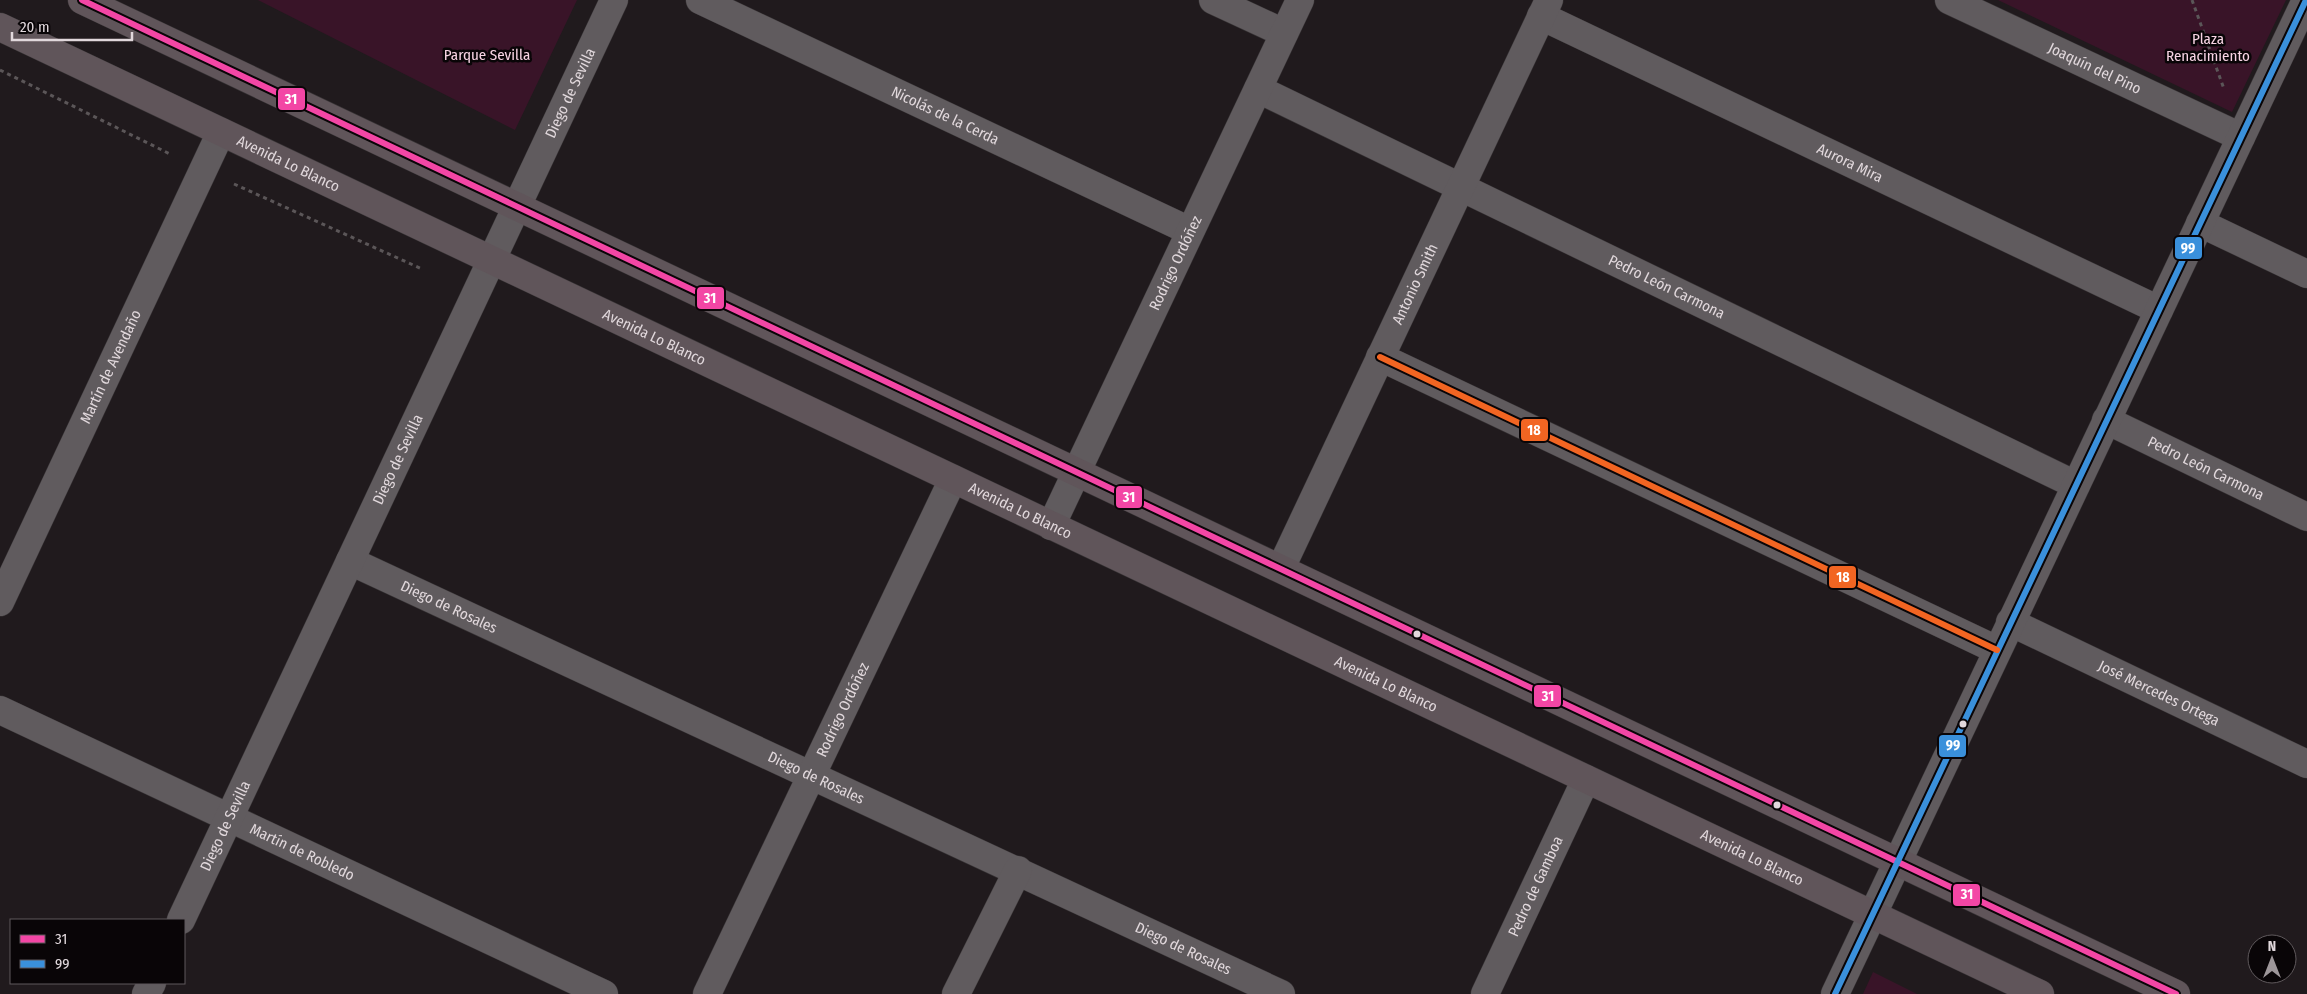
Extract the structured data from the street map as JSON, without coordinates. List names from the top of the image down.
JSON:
{
  "streets": {
    "main road": ["Avenida Lo Blanco"],
    "street": [
      "Joaquín del Pino",
      "Diego de Sevilla",
      "Nicolás de la Cerda",
      "Aurora Mira",
      "Rodrigo Ordóñez",
      "Antonio Smith",
      "Pedro León Carmona",
      "Martín de Avendaño",
      "Diego de Rosales",
      "José Mercedes Ortega",
      "Martín de Robledo",
      "Pedro de Gamboa"
    ]
  },
  "crossings": [
    ["Diego de Sevilla", "Avenida Lo Blanco"],
    ["Diego de Sevilla", "Diego de Rosales"],
    ["Diego de Sevilla", "Martín de Robledo"],
    ["Nicolás de la Cerda", "Rodrigo Ordóñez"],
    ["Aurora Mira", "Antonio Smith"],
    ["Avenida Lo Blanco", "Rodrigo Ordóñez"],
    ["Avenida Lo Blanco", "Martín de Avendaño"],
    ["Avenida Lo Blanco", "Pedro de Gamboa"],
    ["Rodrigo Ordóñez", "Pedro León Carmona"],
    ["Rodrigo Ordóñez", "Diego de Rosales"],
    ["Antonio Smith", "Pedro León Carmona"]
  ],
  "parks": ["Plaza Renacimiento", "Parque Sevilla"],
  "lines": ["transit line 31", "transit line 99", "transit line 18"],
  "legend": ["31", "99"],
  "scale_bar": "20 m",
  "north": "top"
}
